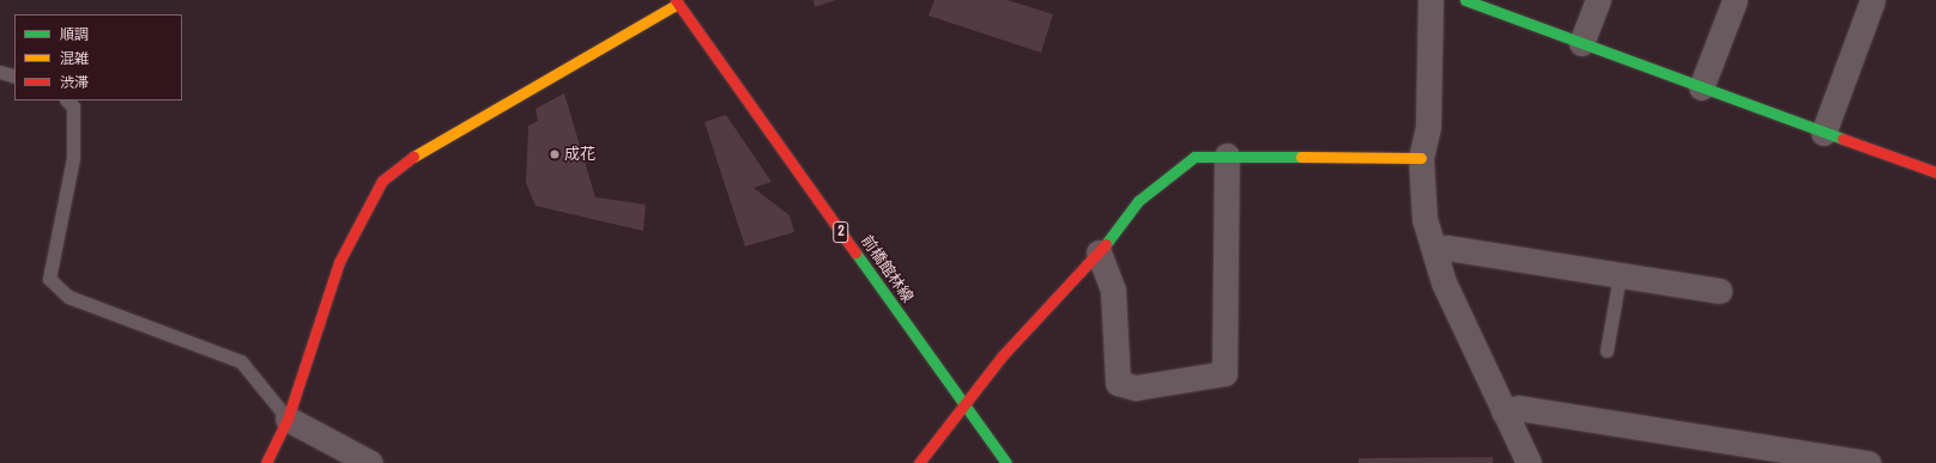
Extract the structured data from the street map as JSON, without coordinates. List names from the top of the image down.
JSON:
{
  "streets": {
    "street": ["2", "前橋館林線"]
  },
  "places": ["成花"],
  "legend": ["順調", "混雑", "渋滞"]
}
